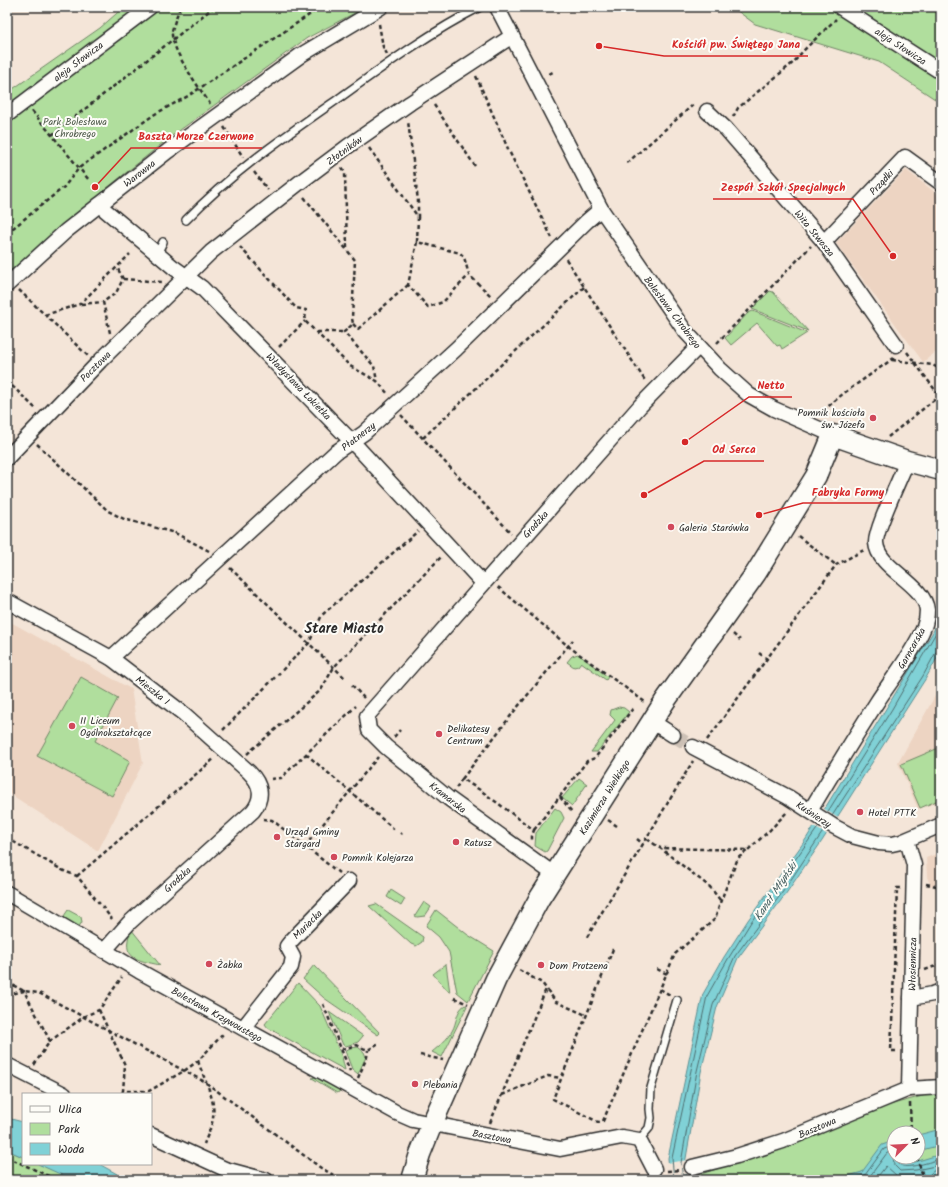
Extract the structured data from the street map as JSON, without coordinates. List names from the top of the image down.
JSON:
{
  "streets": {
    "street": [
      "aleja Słowicza",
      "Złotników",
      "Warowna",
      "Prządki",
      "Wita Stwosza",
      "Bolesława Chrobrego",
      "Pocztowa",
      "Władysława Łokietka",
      "Płatnerzy",
      "Grodzka",
      "Garncarska",
      "Mieszka I",
      "Kramarska",
      "Kazimierza Wielkiego",
      "Kuśnierzy",
      "Mariacka",
      "Włosiennicza",
      "Bolesława Krzywoustego",
      "Basztowa"
    ]
  },
  "crossings": [
    ["Złotników", "Bolesława Chrobrego"],
    ["Złotników", "Pocztowa"],
    ["Złotników", "Władysława Łokietka"],
    ["Warowna", "Władysława Łokietka"],
    ["Prządki", "Wita Stwosza"],
    ["Bolesława Chrobrego", "Płatnerzy"],
    ["Bolesława Chrobrego", "Grodzka"],
    ["Bolesława Chrobrego", "Garncarska"],
    ["Bolesława Chrobrego", "Kazimierza Wielkiego"],
    ["Pocztowa", "Władysława Łokietka"],
    ["Władysława Łokietka", "Płatnerzy"],
    ["Władysława Łokietka", "Grodzka"],
    ["Płatnerzy", "Mieszka I"],
    ["Grodzka", "Mieszka I"],
    ["Grodzka", "Kramarska"],
    ["Grodzka", "Bolesława Krzywoustego"],
    ["Garncarska", "Kuśnierzy"],
    ["Kramarska", "Kazimierza Wielkiego"],
    ["Kazimierza Wielkiego", "Bolesława Krzywoustego"],
    ["Kazimierza Wielkiego", "Basztowa"],
    ["Kuśnierzy", "Włosiennicza"],
    ["Mariacka", "Bolesława Krzywoustego"],
    ["Włosiennicza", "Basztowa"],
    ["Bolesława Krzywoustego", "Basztowa"]
  ],
  "districts": ["Stare Miasto"],
  "water": ["Kanał Młyński"],
  "parks": ["Park Bolesława Chrobrego"],
  "places": [
    "Kościół pw. Świętego Jana",
    "Baszta Morze Czerwone",
    "Zespół Szkół Specjalnych",
    "Pomnik kościoła św. Józefa",
    "Netto",
    "Od Serca",
    "Fabryka Formy",
    "Galeria Starówka",
    "II Liceum Ogólnokształcące",
    "Delikatesy Centrum",
    "Hotel PTTK",
    "Urząd Gminy Stargard",
    "Ratusz",
    "Pomnik Kolejarza",
    "Żabka",
    "Dom Protzena",
    "Plebania"
  ],
  "legend": ["Ulica", "Park", "Woda"],
  "north": "top right"
}
